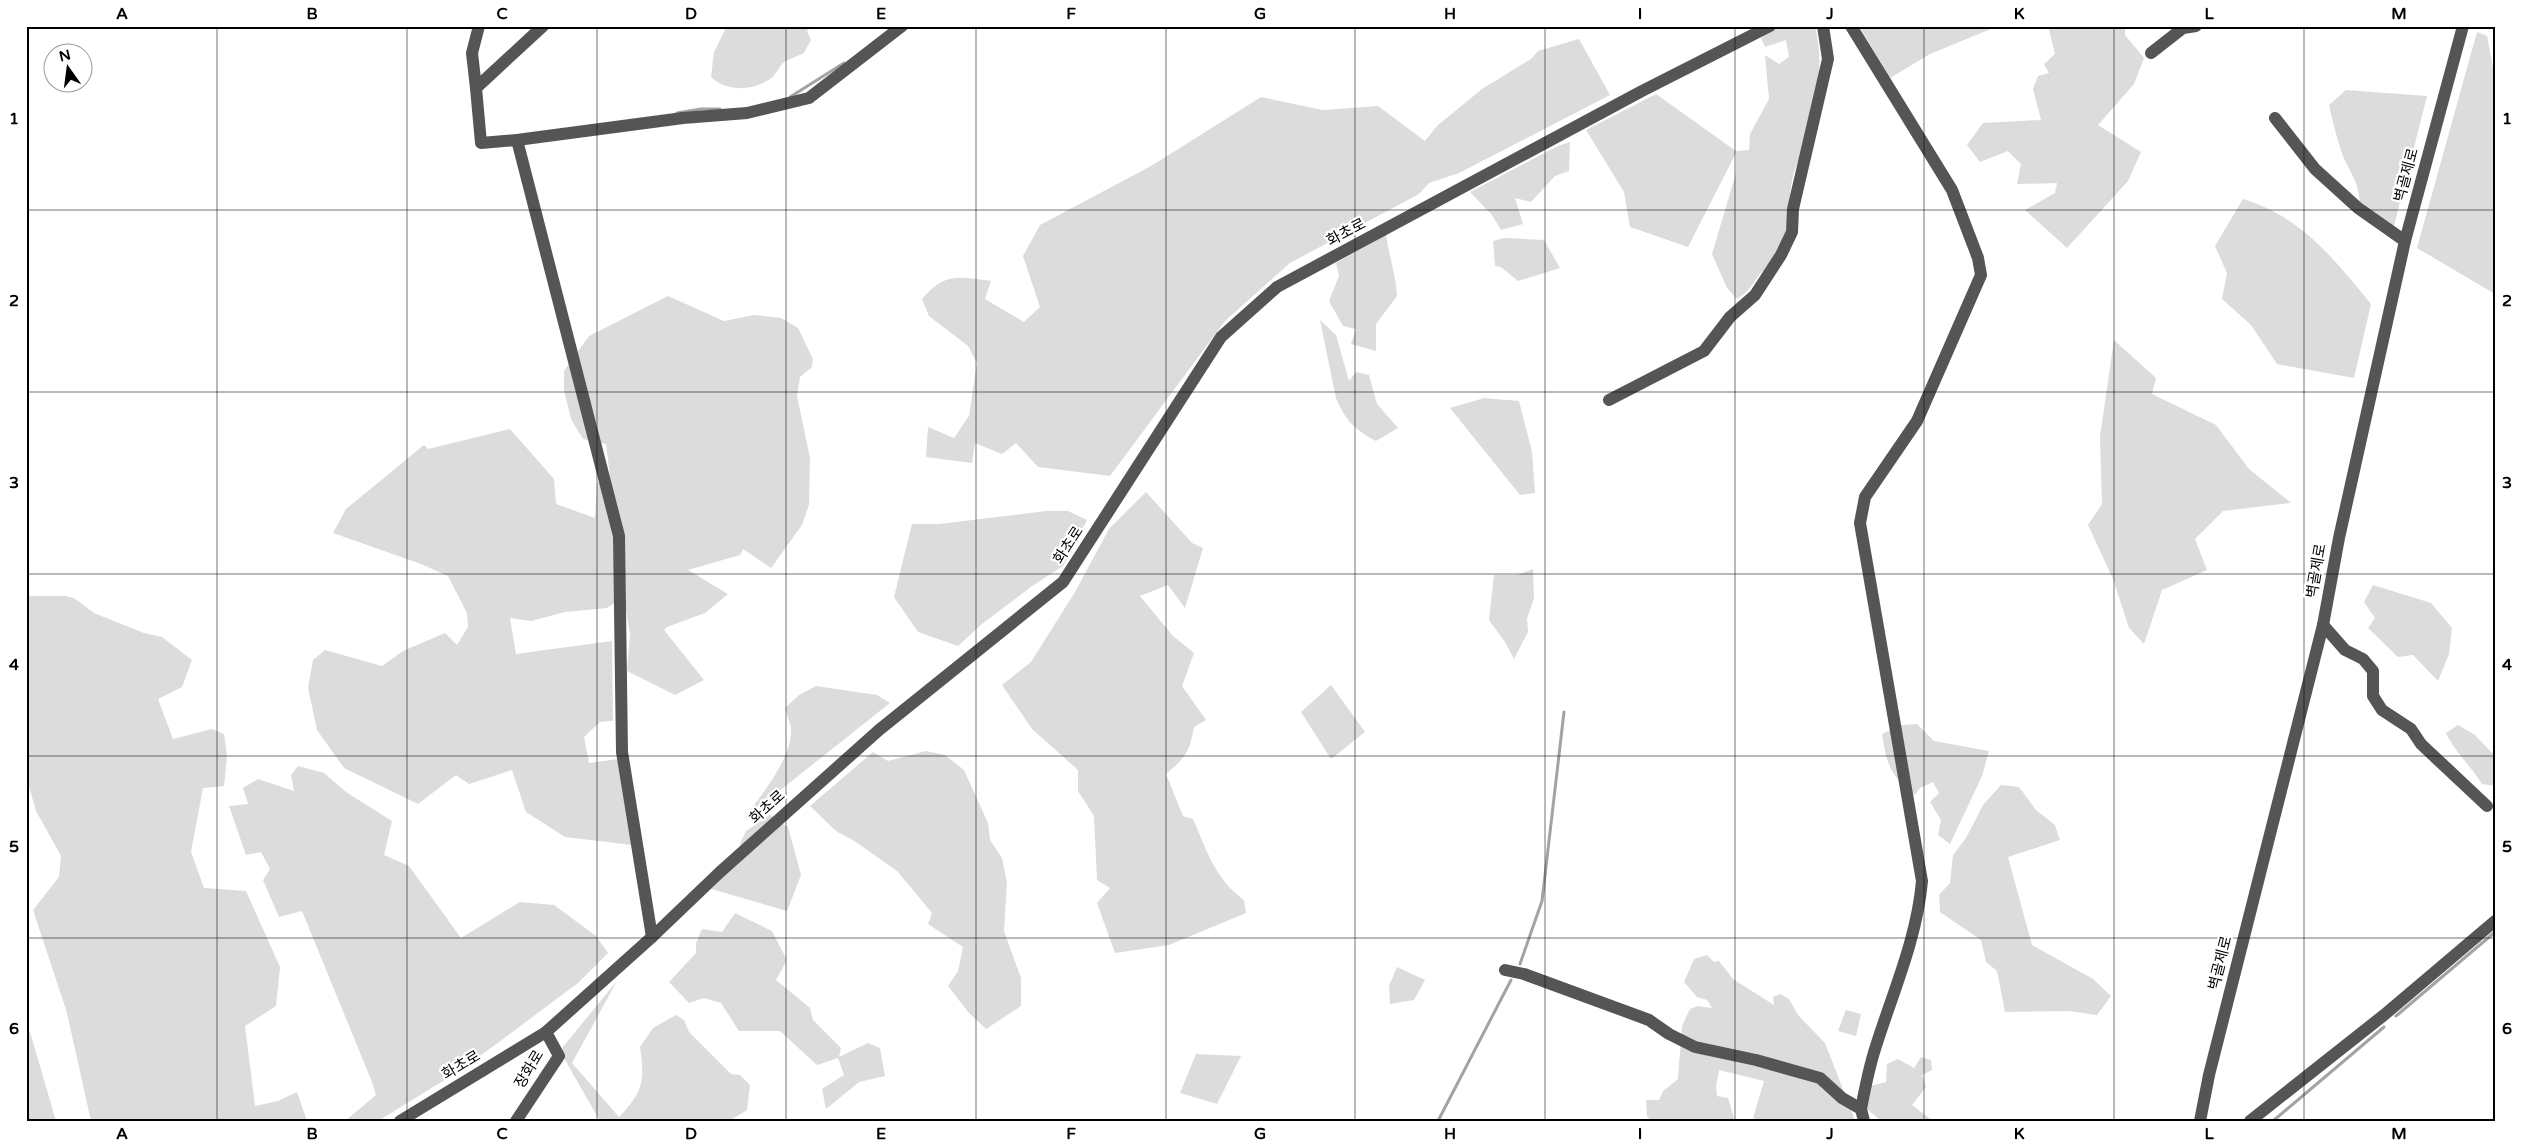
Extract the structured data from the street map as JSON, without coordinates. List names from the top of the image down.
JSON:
{
  "streets": {
    "street": ["벽골제로", "화초로", "장화로"]
  },
  "crossings": [
    ["화초로", "장화로"]
  ],
  "north": "top",
  "grid": {
    "columns": [
      "A",
      "B",
      "C",
      "D",
      "E",
      "F",
      "G",
      "H",
      "I",
      "J",
      "K",
      "L",
      "M"
    ],
    "rows": [
      "1",
      "2",
      "3",
      "4",
      "5",
      "6"
    ]
  }
}
